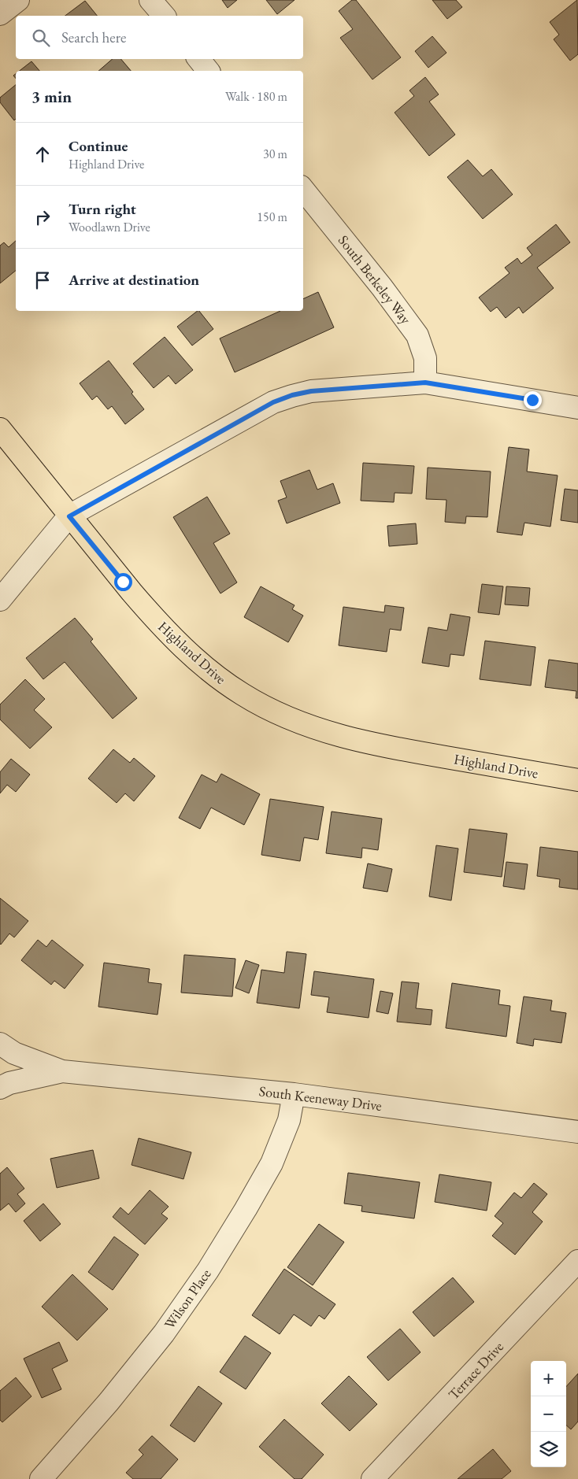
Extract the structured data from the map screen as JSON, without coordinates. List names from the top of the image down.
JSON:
{
  "streets": {
    "main road": ["Highland Drive"],
    "street": [
      "South Berkeley Way",
      "South Keeneway Drive",
      "Wilson Place",
      "Terrace Drive"
    ]
  },
  "crossings": [
    ["South Keeneway Drive", "Wilson Place"]
  ],
  "page": {
    "search": "Search here",
    "heading": ["3 min", "Walk · 180 m"],
    "list": [
      ["Continue", "Highland Drive", "30 m"],
      ["Turn right", "Woodlawn Drive", "150 m"],
      "Arrive at destination"
    ],
    "map_buttons": ["+", "−"]
  }
}
